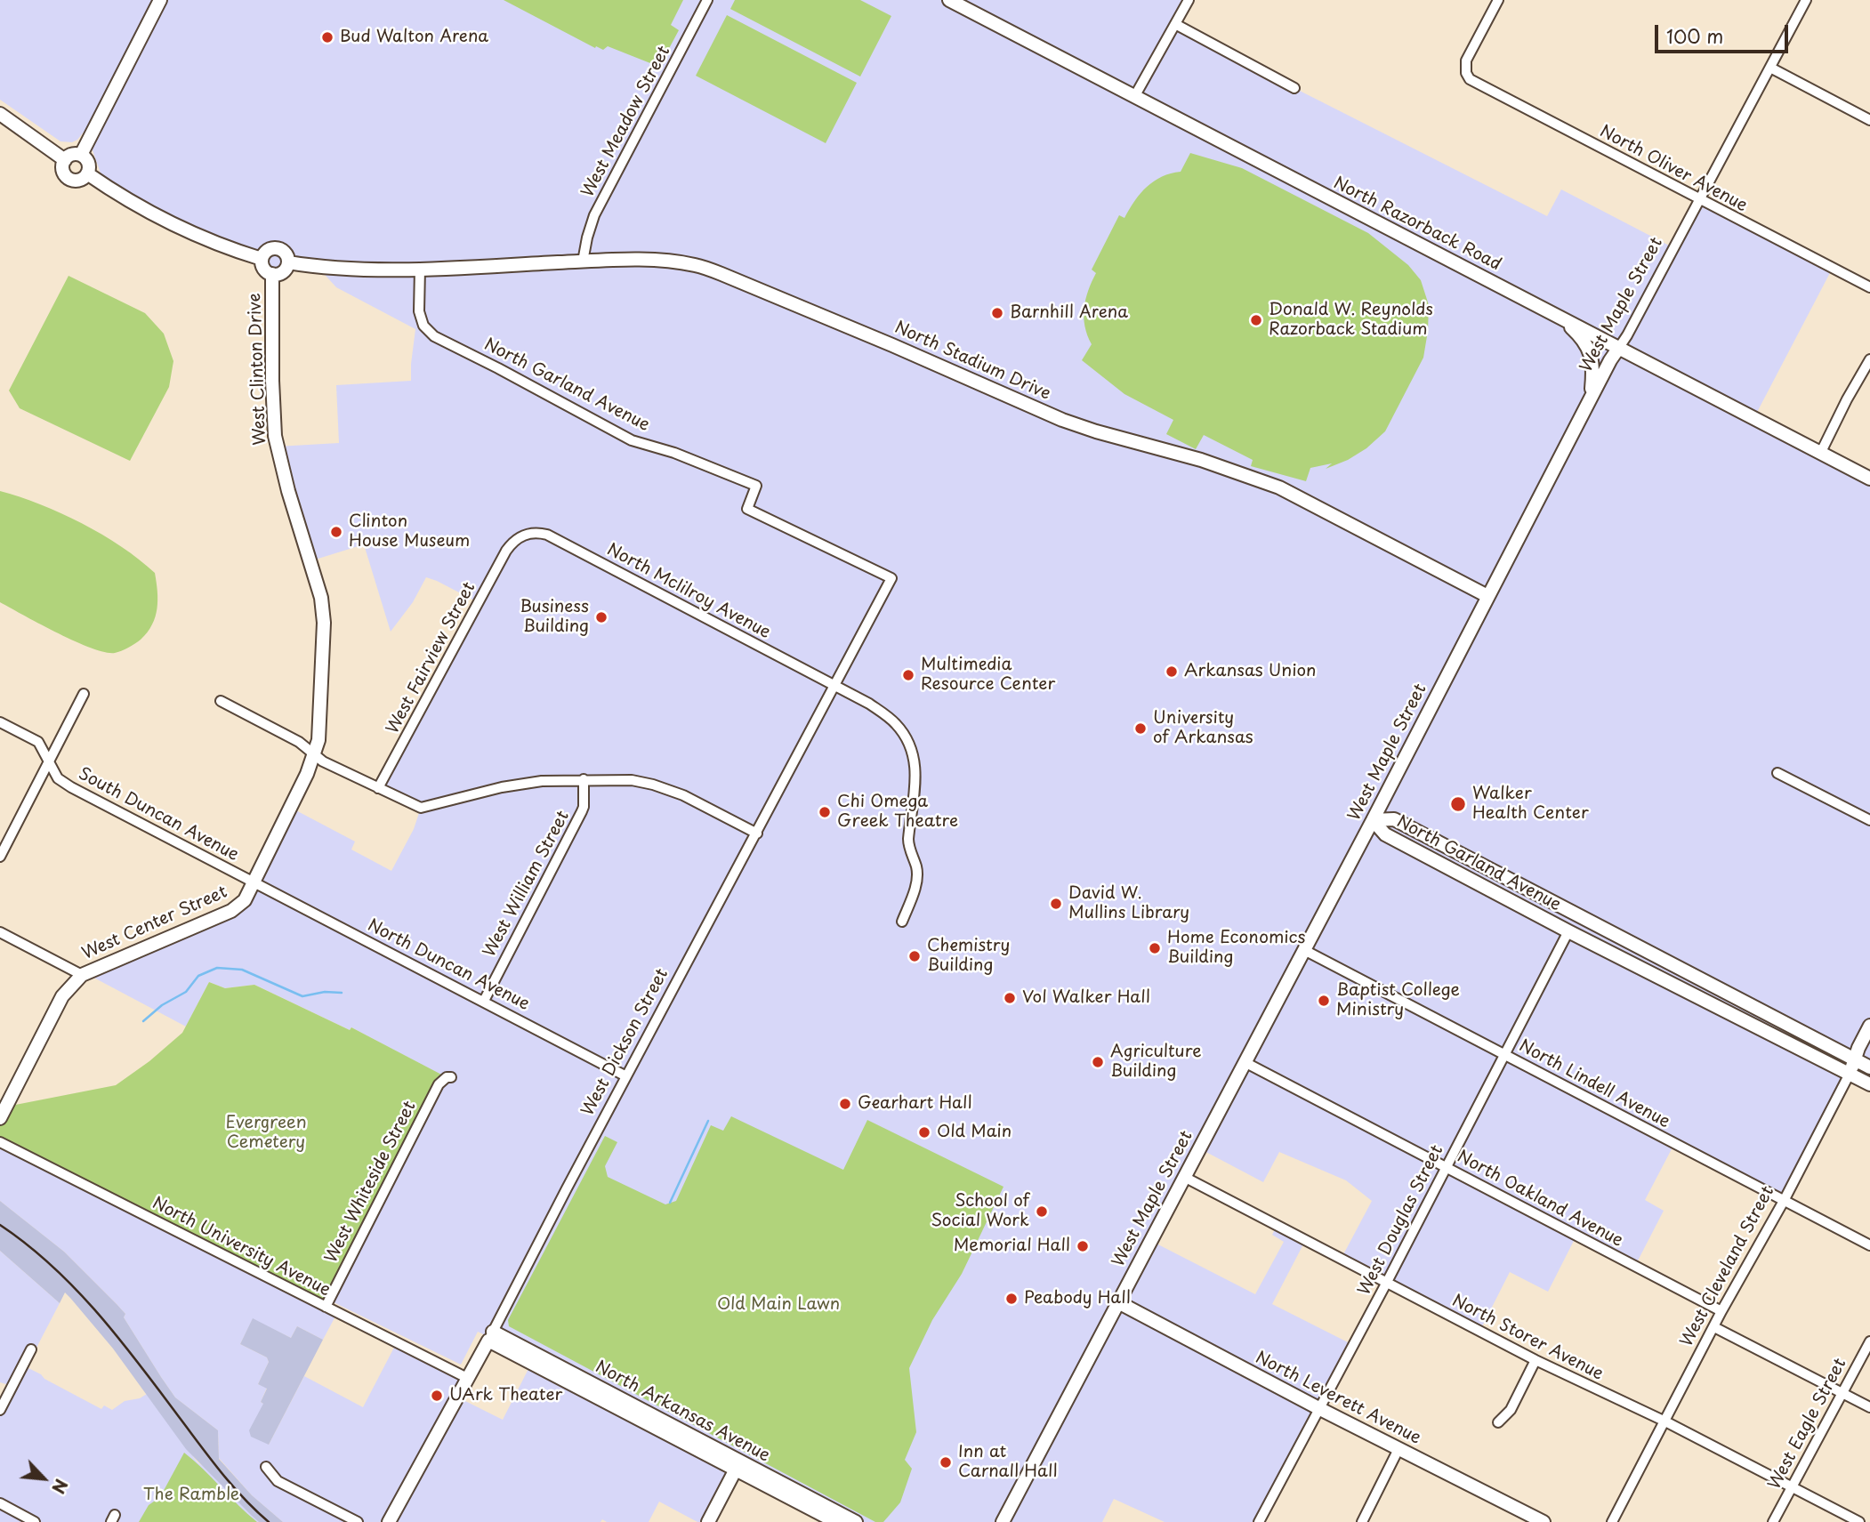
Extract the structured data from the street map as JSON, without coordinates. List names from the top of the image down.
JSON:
{
  "streets": {
    "street": [
      "West Meadow Street",
      "North Oliver Avenue",
      "North Razorback Road",
      "West Maple Street",
      "North Stadium Drive",
      "West Clinton Drive",
      "North Garland Avenue",
      "North McIilroy Avenue",
      "West Fairview Street",
      "South Duncan Avenue",
      "West William Street",
      "West Center Street",
      "North Duncan Avenue",
      "West Dickson Street",
      "North Lindell Avenue",
      "West Whiteside Street",
      "North Oakland Avenue",
      "West Douglas Street",
      "North University Avenue",
      "West Cleveland Street",
      "North Storer Avenue",
      "North Leverett Avenue",
      "North Arkansas Avenue",
      "West Eagle Street"
    ]
  },
  "crossings": [
    ["West Meadow Street", "North Stadium Drive"],
    ["North Oliver Avenue", "West Maple Street"],
    ["North Razorback Road", "West Maple Street"],
    ["West Maple Street", "North Stadium Drive"],
    ["West Maple Street", "North Garland Avenue"],
    ["West Maple Street", "North Lindell Avenue"],
    ["West Maple Street", "North Oakland Avenue"],
    ["West Maple Street", "North Storer Avenue"],
    ["West Maple Street", "North Leverett Avenue"],
    ["North Stadium Drive", "West Clinton Drive"],
    ["North Stadium Drive", "North Garland Avenue"],
    ["West Clinton Drive", "West Center Street"],
    ["North Garland Avenue", "West Dickson Street"],
    ["North Garland Avenue", "West Douglas Street"],
    ["North Garland Avenue", "West Cleveland Street"],
    ["North McIilroy Avenue", "West Fairview Street"],
    ["North McIilroy Avenue", "West Dickson Street"],
    ["South Duncan Avenue", "West Center Street"],
    ["South Duncan Avenue", "North Duncan Avenue"],
    ["West William Street", "North Duncan Avenue"],
    ["West Center Street", "North Duncan Avenue"],
    ["North Duncan Avenue", "West Dickson Street"],
    ["West Dickson Street", "North University Avenue"],
    ["West Dickson Street", "North Arkansas Avenue"],
    ["North Lindell Avenue", "West Douglas Street"],
    ["North Lindell Avenue", "West Cleveland Street"],
    ["West Whiteside Street", "North University Avenue"],
    ["North Oakland Avenue", "West Douglas Street"],
    ["North Oakland Avenue", "West Cleveland Street"],
    ["West Douglas Street", "North Storer Avenue"],
    ["West Douglas Street", "North Leverett Avenue"],
    ["West Cleveland Street", "North Storer Avenue"],
    ["North Storer Avenue", "West Eagle Street"]
  ],
  "parks": ["Evergreen Cemetery", "Old Main Lawn", "The Ramble"],
  "places": [
    "Bud Walton Arena",
    "Barnhill Arena",
    "Donald W. Reynolds Razorback Stadium",
    "Clinton House Museum",
    "Business Building",
    "Arkansas Union",
    "Multimedia Resource Center",
    "University of Arkansas",
    "Walker Health Center",
    "Chi Omega Greek Theatre",
    "David W. Mullins Library",
    "Home Economics Building",
    "Chemistry Building",
    "Vol Walker Hall",
    "Baptist College Ministry",
    "Agriculture Building",
    "Gearhart Hall",
    "Old Main",
    "School of Social Work",
    "Memorial Hall",
    "Peabody Hall",
    "UArk Theater",
    "Inn at Carnall Hall"
  ],
  "scale_bar": "100 m",
  "north": "bottom right"
}
